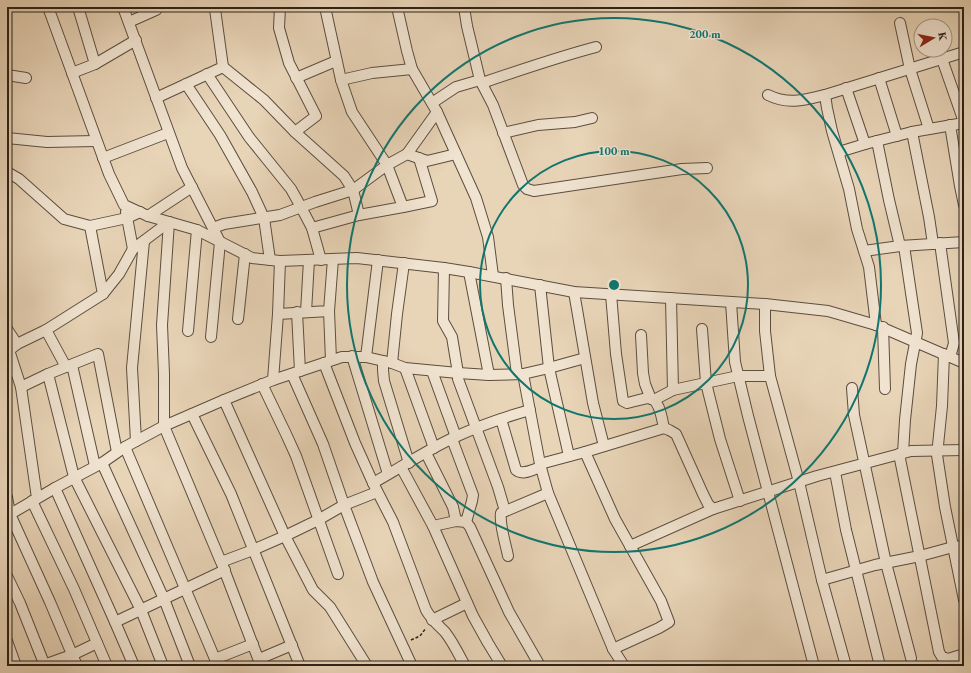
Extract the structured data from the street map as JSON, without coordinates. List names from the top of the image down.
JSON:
{
  "north": "right",
  "rings": ["200 m", "100 m"]
}
